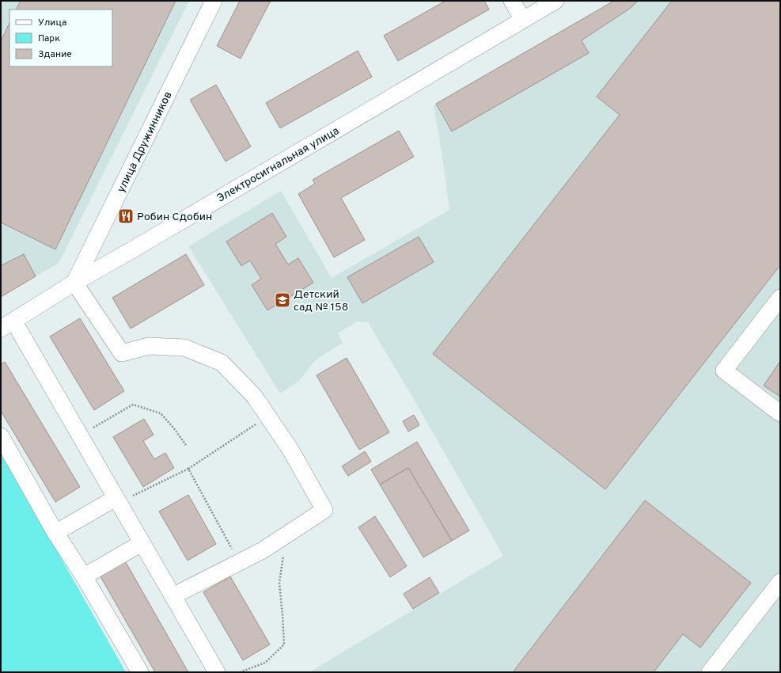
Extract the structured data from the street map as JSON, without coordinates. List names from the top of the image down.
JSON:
{
  "streets": {
    "street": ["улица Дружинников", "Электросигнальная улица"]
  },
  "crossings": [
    ["улица Дружинников", "Электросигнальная улица"]
  ],
  "places": {
    "restaurant": ["Робин Сдобин"],
    "school or university": ["Детский сад № 158"]
  },
  "legend": ["Улица", "Парк", "Здание"]
}
